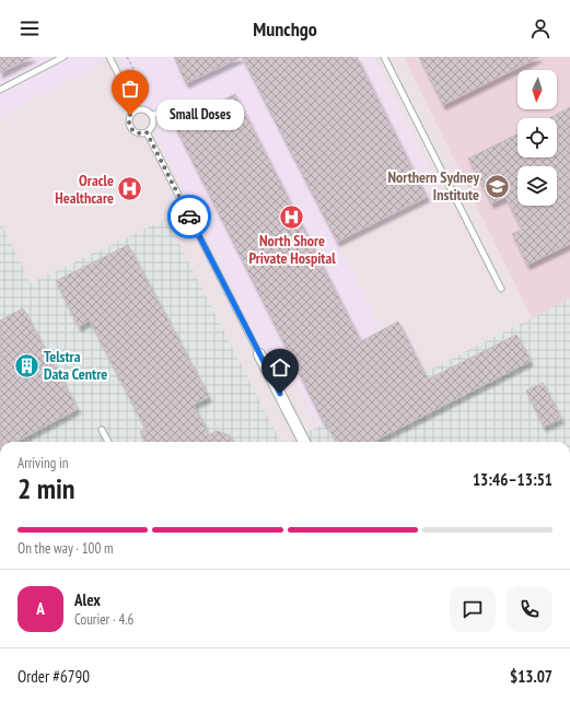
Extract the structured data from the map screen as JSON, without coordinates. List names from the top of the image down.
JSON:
{
  "places": {
    "other": ["Small Doses"],
    "school or university": ["Northern Sydney Institute"],
    "hospital": ["Oracle Healthcare", "North Shore Private Hospital"],
    "building": ["Telstra Data Centre"]
  },
  "north": "bottom",
  "page": {
    "header": "Munchgo",
    "bubble": "Small Doses",
    "heading": ["2 min", "Arriving in", "13:46–13:51"],
    "panel": [
      "Alex",
      "Courier · 4.6",
      "Order #6790",
      "$13.07"
    ],
    "bar": "On the way · 100 m",
    "round": "A"
  }
}
